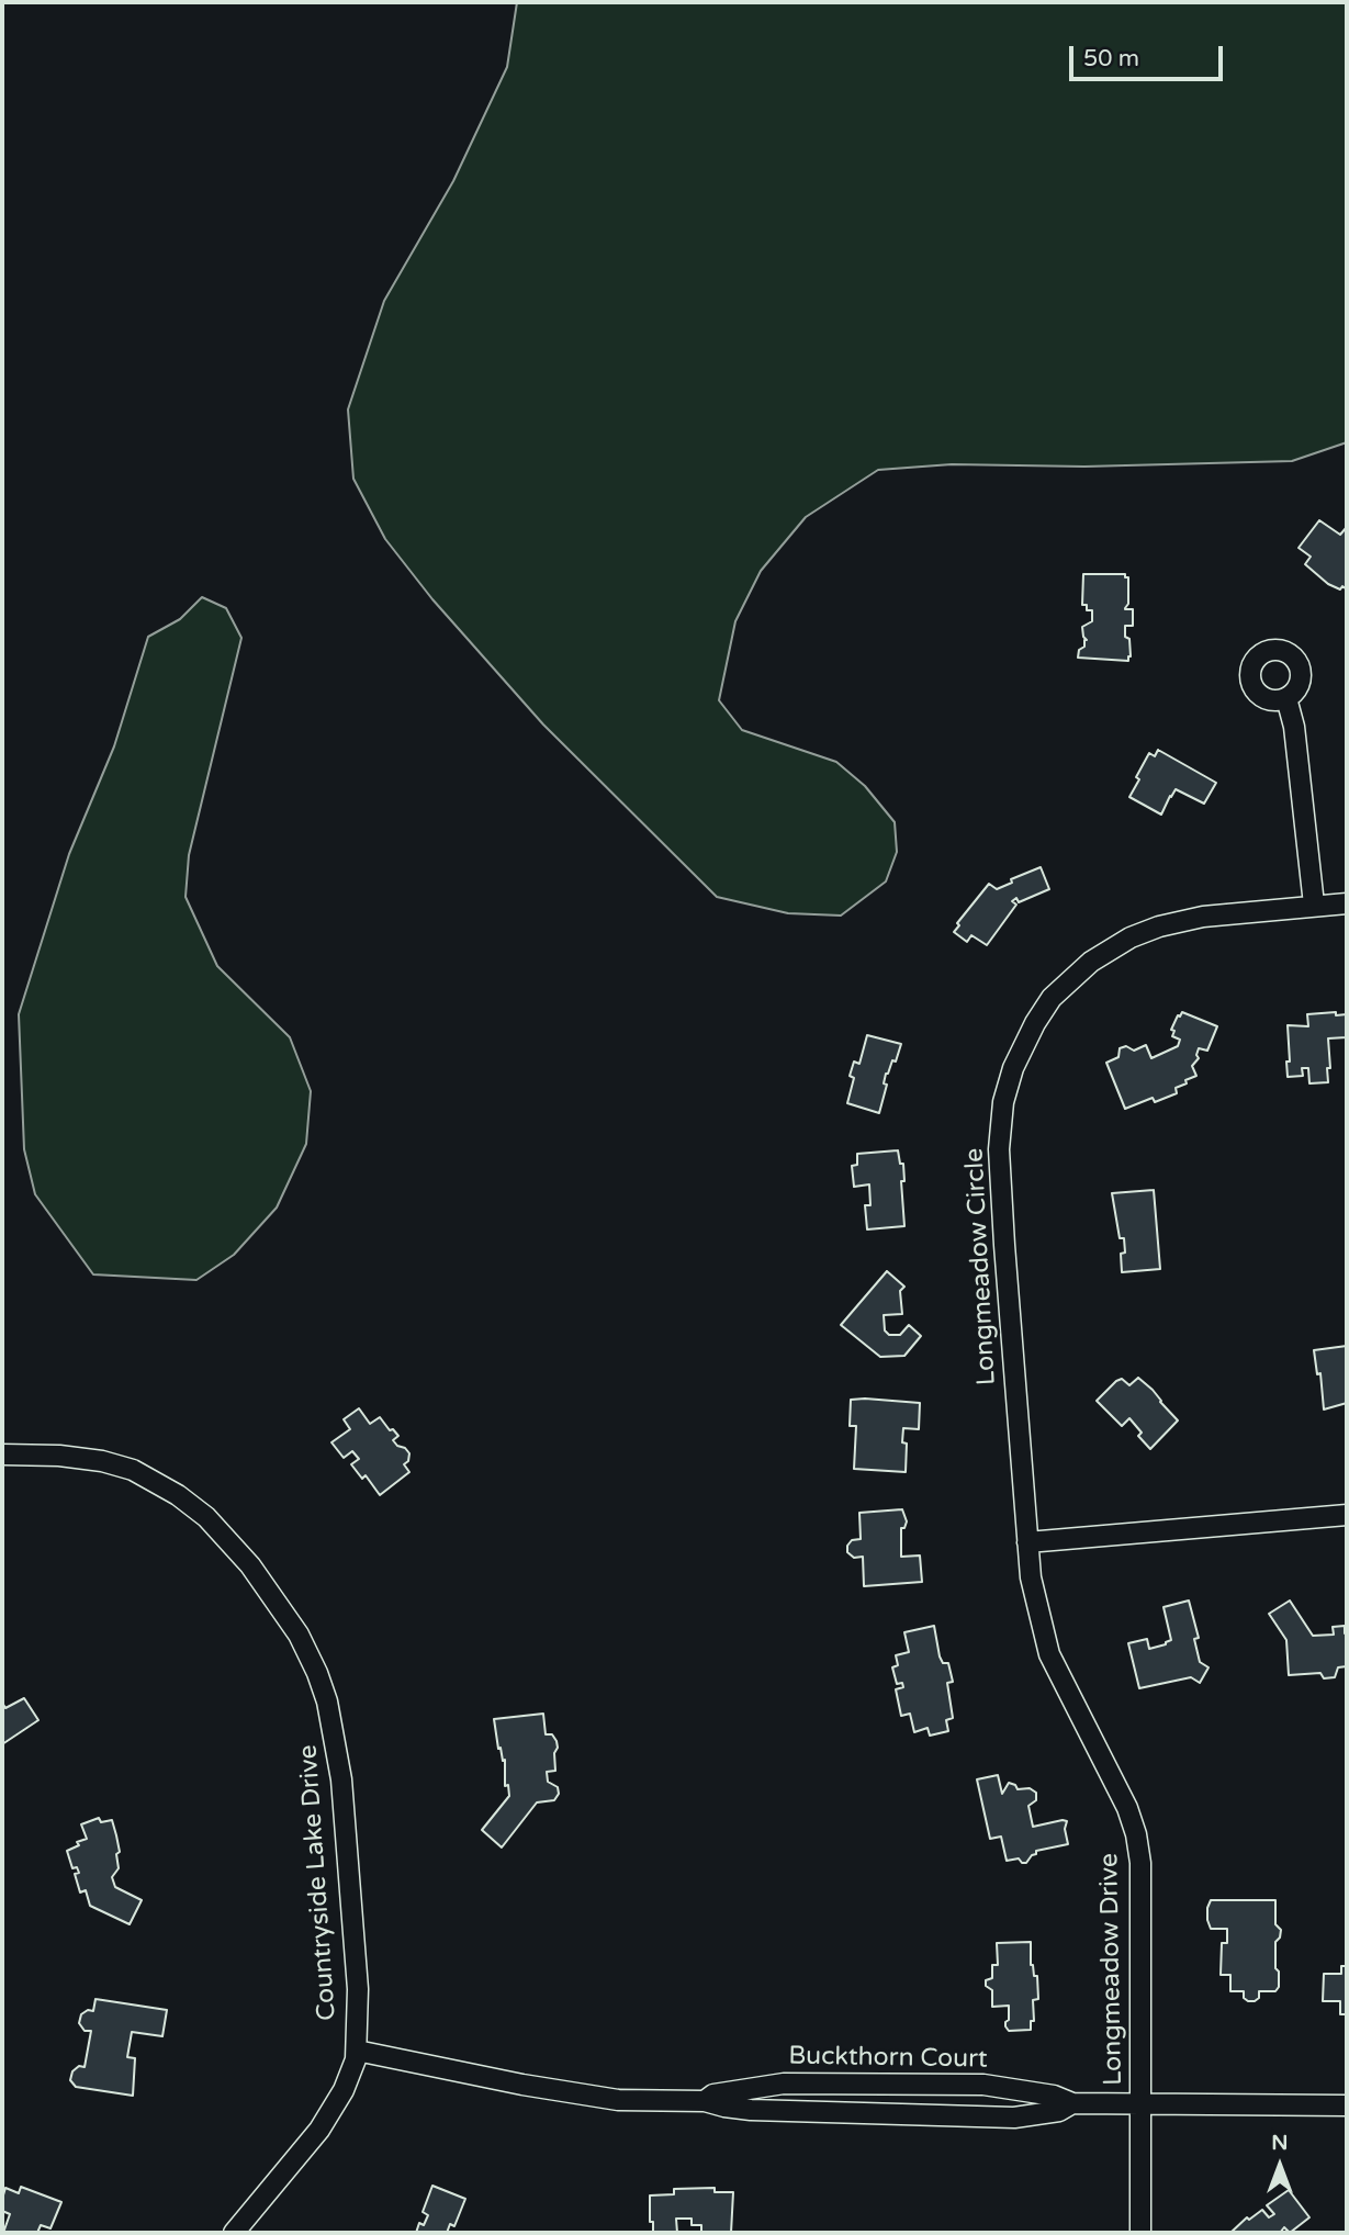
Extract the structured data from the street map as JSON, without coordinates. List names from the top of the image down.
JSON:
{
  "streets": {
    "street": [
      "Longmeadow Circle",
      "Countryside Lake Drive",
      "Longmeadow Drive",
      "Buckthorn Court"
    ]
  },
  "crossings": [
    ["Longmeadow Circle", "Longmeadow Drive"],
    ["Countryside Lake Drive", "Buckthorn Court"],
    ["Longmeadow Drive", "Buckthorn Court"]
  ],
  "scale_bar": "50 m",
  "north": "top"
}
